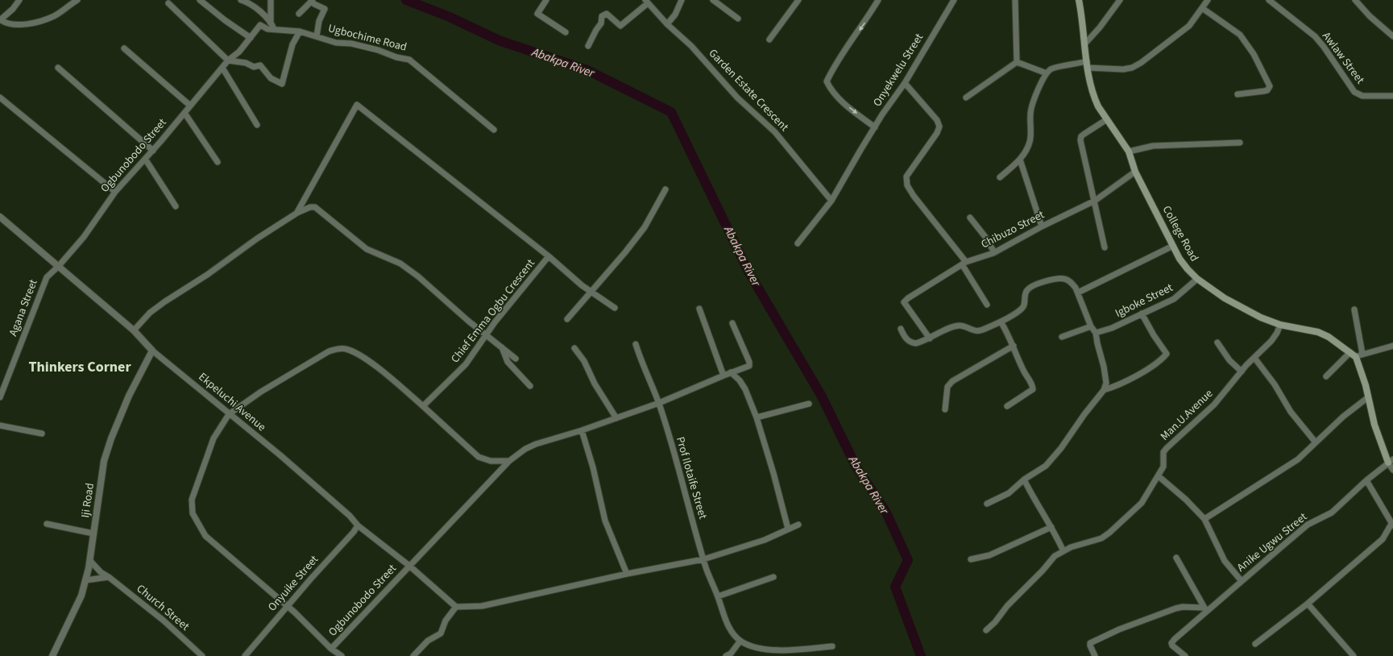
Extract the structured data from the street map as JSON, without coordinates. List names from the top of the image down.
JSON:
{
  "streets": {
    "main road": ["College Road"],
    "street": [
      "Ugbochime Road",
      "Awlaw Street",
      "Onyekwelu Street",
      "Garden Estate Crescent",
      "Ogbunobodo Street",
      "Chibuzo Street",
      "Igboke Street",
      "Agana Street",
      "Chief Emma Ogbu Crescent",
      "Ekpeluchi Avenue",
      "Man.U.Avenue",
      "Prof Ilotaife Street",
      "Iji Road",
      "Anike Ugwu Street",
      "Onyuike Street",
      "Church Street"
    ]
  },
  "crossings": [
    ["Ugbochime Road", "Ogbunobodo Street"],
    ["Onyekwelu Street", "Garden Estate Crescent"],
    ["Ogbunobodo Street", "Agana Street"],
    ["Ogbunobodo Street", "Ekpeluchi Avenue"],
    ["Ogbunobodo Street", "Prof Ilotaife Street"],
    ["Chibuzo Street", "College Road"],
    ["College Road", "Igboke Street"],
    ["College Road", "Man.U.Avenue"],
    ["College Road", "Anike Ugwu Street"],
    ["Agana Street", "Ekpeluchi Avenue"],
    ["Ekpeluchi Avenue", "Iji Road"],
    ["Ekpeluchi Avenue", "Onyuike Street"],
    ["Iji Road", "Church Street"]
  ],
  "districts": ["Thinkers Corner"],
  "water": ["Abakpa River"]
}
